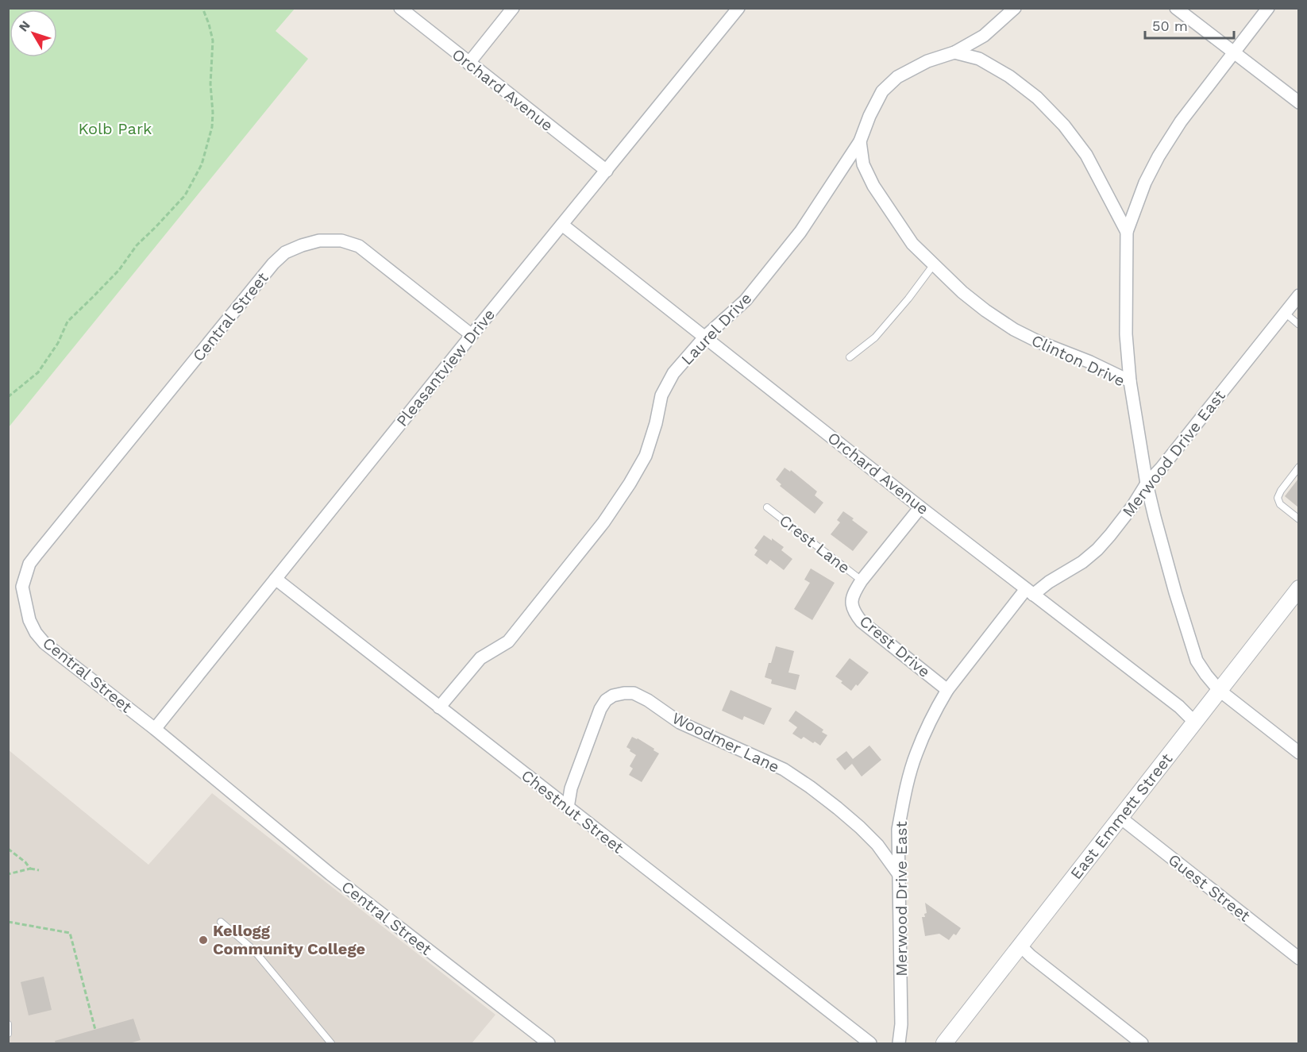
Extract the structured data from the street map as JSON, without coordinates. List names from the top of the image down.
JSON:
{
  "streets": {
    "street": [
      "Orchard Avenue",
      "Central Street",
      "Laurel Drive",
      "Clinton Drive",
      "Pleasantview Drive",
      "Merwood Drive East",
      "Crest Drive",
      "Woodmer Lane",
      "Chestnut Street",
      "East Emmett Street",
      "Guest Street"
    ],
    "lane": ["Crest Lane"]
  },
  "crossings": [
    ["Orchard Avenue", "Laurel Drive"],
    ["Orchard Avenue", "Pleasantview Drive"],
    ["Orchard Avenue", "Merwood Drive East"],
    ["Orchard Avenue", "Crest Drive"],
    ["Orchard Avenue", "East Emmett Street"],
    ["Central Street", "Pleasantview Drive"],
    ["Laurel Drive", "Clinton Drive"],
    ["Laurel Drive", "Chestnut Street"],
    ["Clinton Drive", "Merwood Drive East"],
    ["Clinton Drive", "East Emmett Street"],
    ["Pleasantview Drive", "Chestnut Street"],
    ["Merwood Drive East", "Crest Drive"],
    ["Merwood Drive East", "Woodmer Lane"],
    ["Crest Lane", "Crest Drive"],
    ["Woodmer Lane", "Chestnut Street"],
    ["East Emmett Street", "Guest Street"]
  ],
  "parks": ["Kolb Park"],
  "places": ["Kellogg Community College"],
  "scale_bar": "50 m",
  "north": "top left"
}
